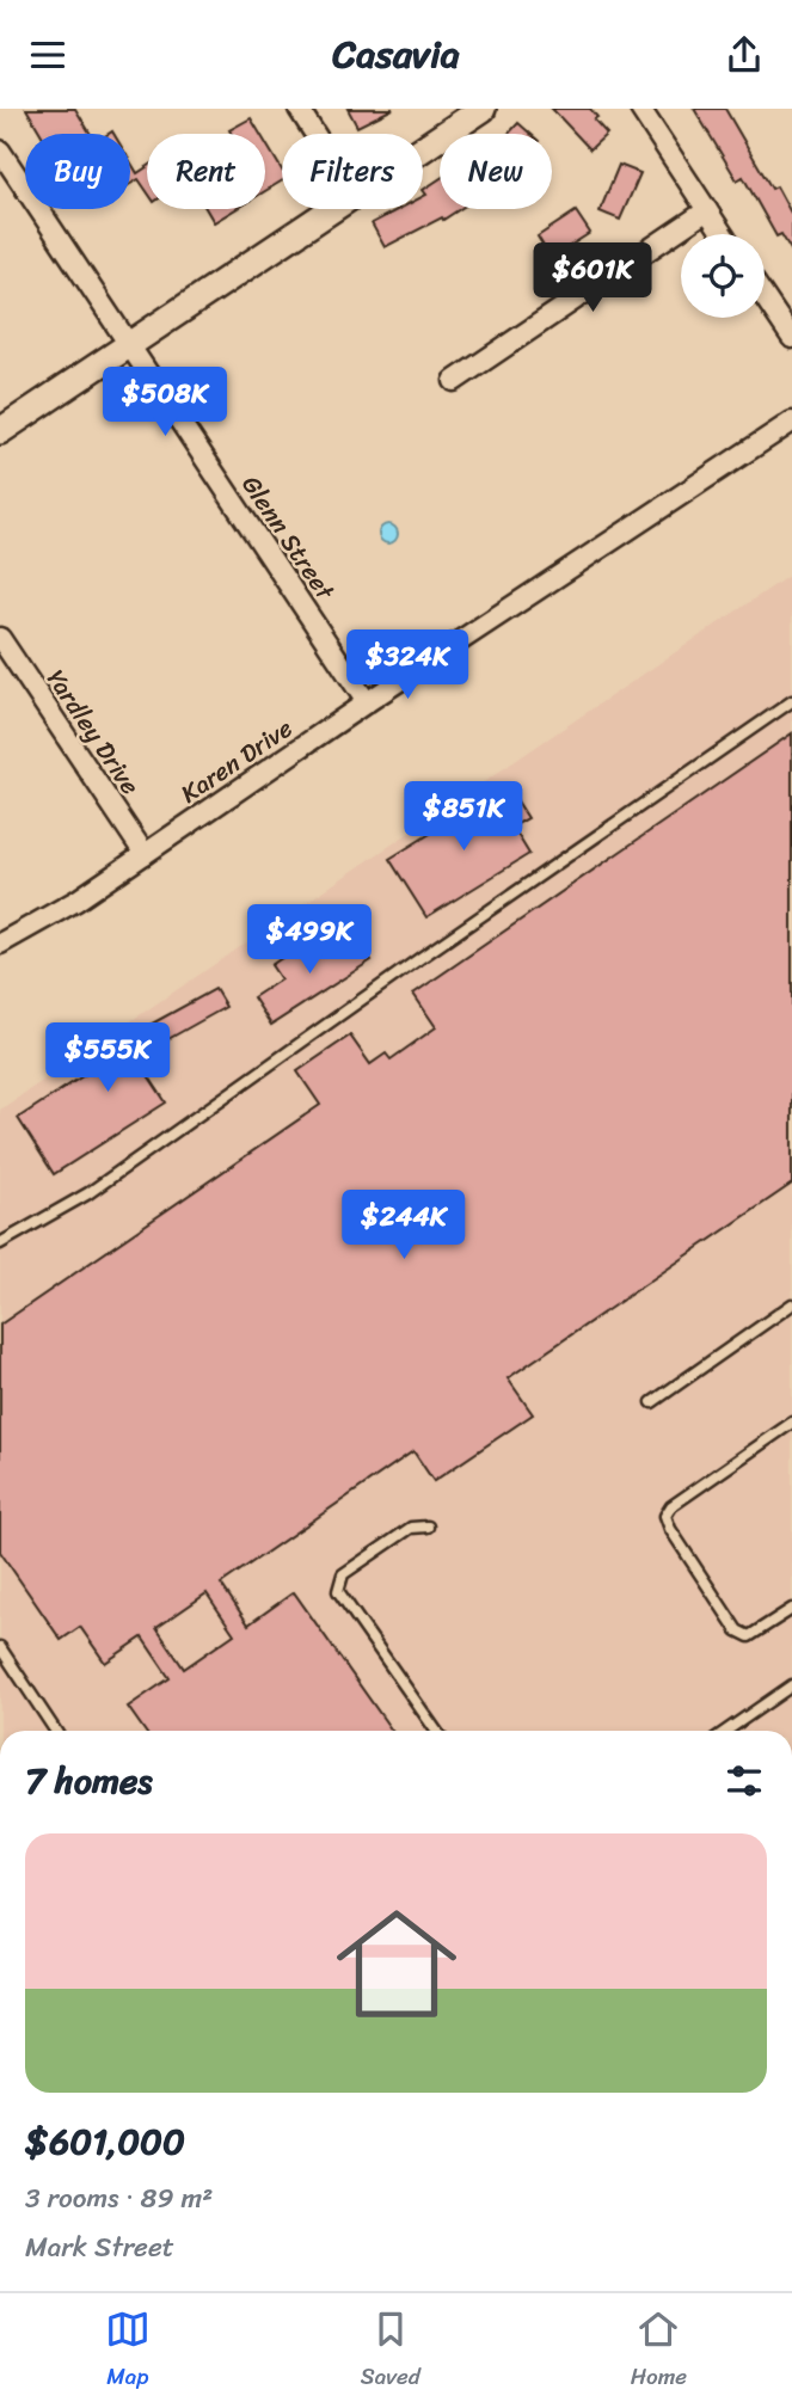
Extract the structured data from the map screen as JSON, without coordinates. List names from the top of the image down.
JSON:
{
  "streets": {
    "street": ["Glenn Street", "Yardley Drive", "Karen Drive"]
  },
  "crossings": [
    ["Glenn Street", "Karen Drive"],
    ["Yardley Drive", "Karen Drive"]
  ],
  "page": {
    "header": "Casavia",
    "chip": [
      "Buy",
      "Rent",
      "Filters",
      "New"
    ],
    "price": [
      "$601K",
      "$508K",
      "$324K",
      "$851K",
      "$499K",
      "$555K",
      "$244K"
    ],
    "heading": "7 homes",
    "list": [
      {
        "name": "$601,000",
        "note": "3 rooms · 89 m² · Mark Street"
      }
    ],
    "tabs": ["Map", "Saved", "Home"]
  }
}
